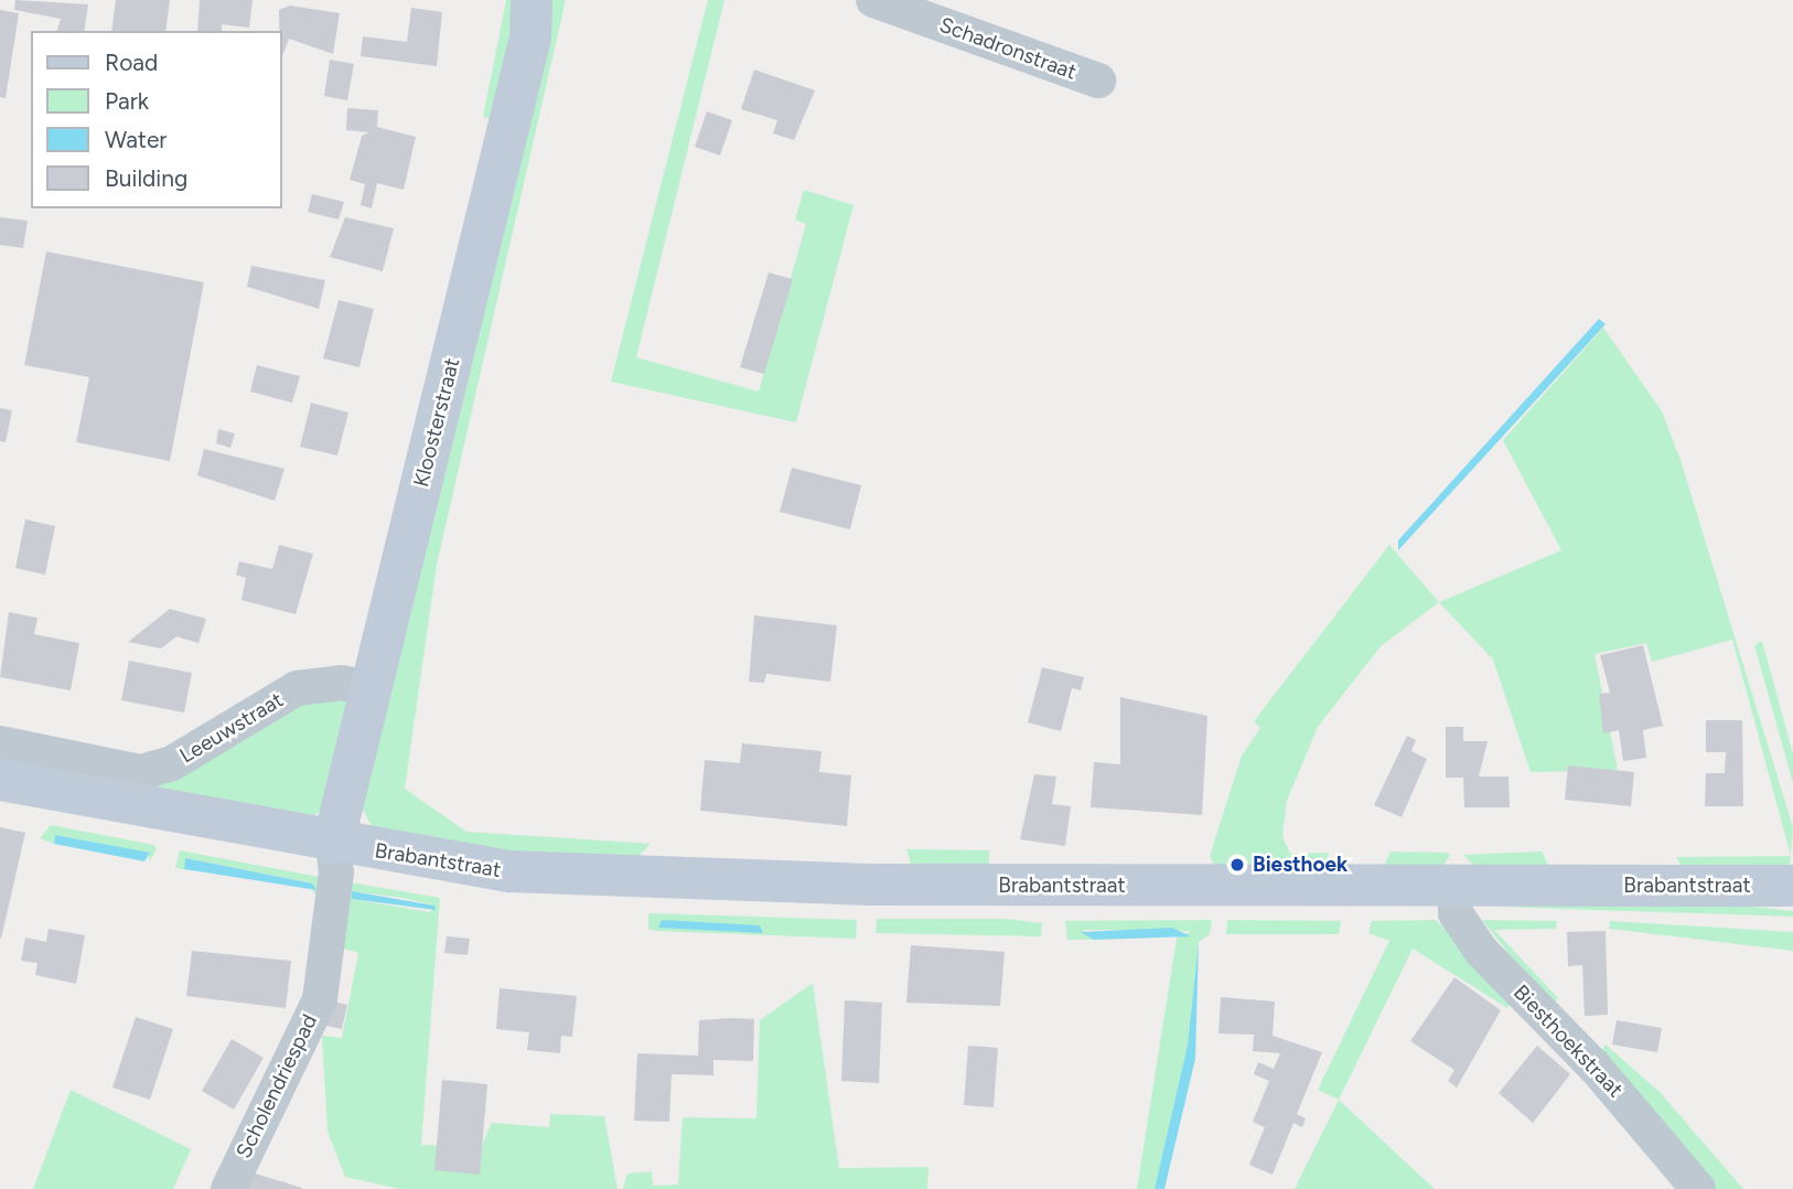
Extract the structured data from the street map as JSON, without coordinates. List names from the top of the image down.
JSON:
{
  "streets": {
    "street": [
      "Schadronstraat",
      "Kloosterstraat",
      "Leeuwstraat",
      "Brabantstraat",
      "Biesthoekstraat",
      "Scholendriespad"
    ]
  },
  "crossings": [
    ["Kloosterstraat", "Leeuwstraat"],
    ["Kloosterstraat", "Brabantstraat"],
    ["Kloosterstraat", "Scholendriespad"],
    ["Brabantstraat", "Biesthoekstraat"],
    ["Brabantstraat", "Scholendriespad"]
  ],
  "places": ["Biesthoek"],
  "legend": [
    "Road",
    "Park",
    "Water",
    "Building"
  ]
}
